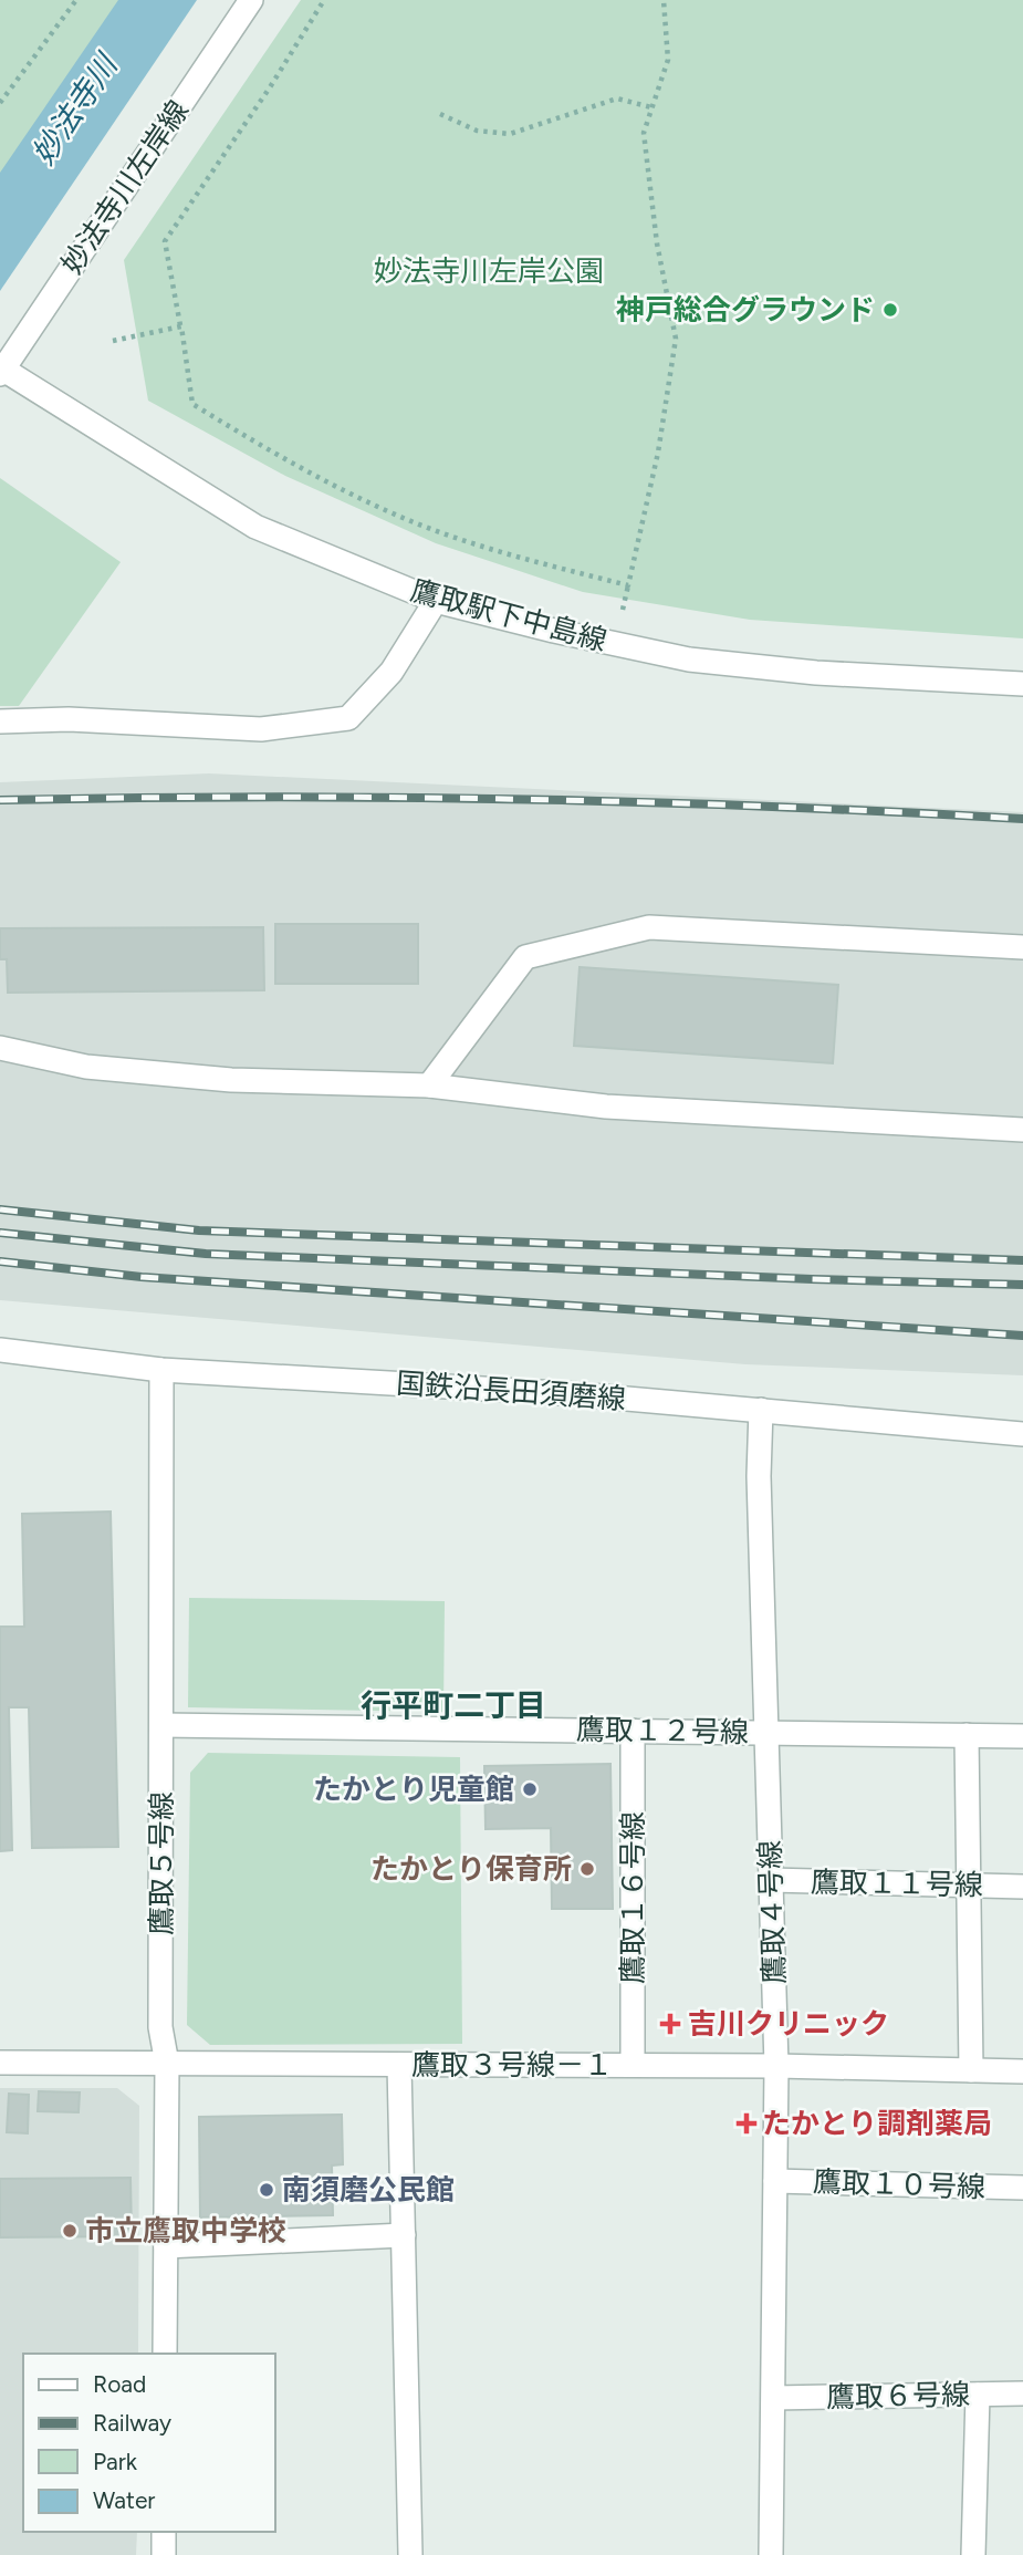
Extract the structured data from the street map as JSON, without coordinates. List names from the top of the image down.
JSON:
{
  "streets": {
    "street": [
      "妙法寺川左岸線",
      "鷹取駅下中島線",
      "国鉄沿長田須磨線",
      "鷹取１２号線",
      "鷹取５号線",
      "鷹取１１号線",
      "鷹取１６号線",
      "鷹取４号線",
      "鷹取３号線－１",
      "鷹取１０号線",
      "鷹取６号線"
    ]
  },
  "crossings": [
    ["妙法寺川左岸線", "鷹取駅下中島線"],
    ["国鉄沿長田須磨線", "鷹取５号線"],
    ["国鉄沿長田須磨線", "鷹取４号線"],
    ["鷹取１２号線", "鷹取５号線"],
    ["鷹取１２号線", "鷹取１６号線"],
    ["鷹取１２号線", "鷹取４号線"],
    ["鷹取５号線", "鷹取３号線－１"],
    ["鷹取１１号線", "鷹取４号線"],
    ["鷹取１６号線", "鷹取３号線－１"],
    ["鷹取４号線", "鷹取３号線－１"],
    ["鷹取４号線", "鷹取１０号線"],
    ["鷹取４号線", "鷹取６号線"]
  ],
  "districts": ["行平町二丁目"],
  "water": ["妙法寺川"],
  "parks": ["妙法寺川左岸公園"],
  "places": {
    "other": [
      "神戸総合グラウンド",
      "たかとり児童館",
      "たかとり保育所",
      "南須磨公民館",
      "市立鷹取中学校"
    ],
    "health": ["吉川クリニック", "たかとり調剤薬局"]
  },
  "legend": [
    "Road",
    "Railway",
    "Park",
    "Water"
  ]
}
